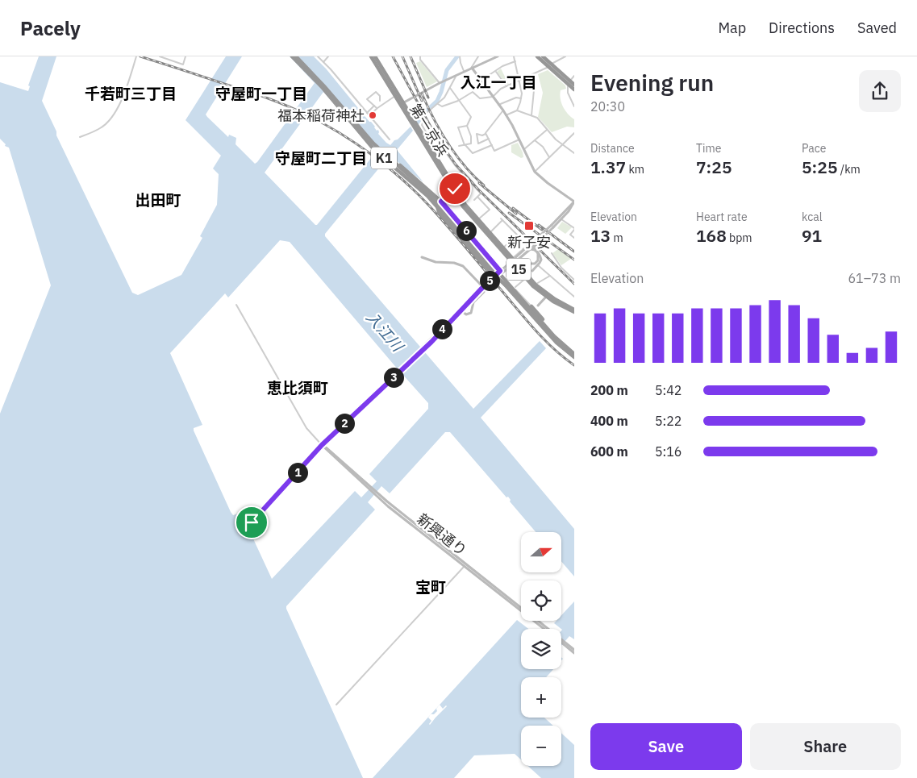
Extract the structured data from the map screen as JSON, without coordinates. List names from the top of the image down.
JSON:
{
  "streets": {
    "highway": ["第一京浜", "K1", "15"],
    "street": ["新興通り"]
  },
  "districts": [
    "入江一丁目",
    "千若町三丁目",
    "守屋町一丁目",
    "守屋町二丁目",
    "出田町",
    "恵比須町",
    "宝町"
  ],
  "water": ["入江川"],
  "places": {
    "other": ["福本稲荷神社"],
    "transit": ["新子安"]
  },
  "north": "right",
  "page": {
    "header": "Pacely",
    "nav": ["Map", "Directions", "Saved"],
    "heading": ["Evening run", "20:30"],
    "stats": [
      ["Distance", "1.37 km"],
      ["Time", "7:25"],
      ["Pace", "5:25 /km"],
      ["Elevation", "13 m"],
      ["Heart rate", "168 bpm"],
      ["kcal", "91"]
    ],
    "pins": [
      "6",
      "5",
      "4",
      "3",
      "2",
      "1"
    ],
    "chart": ["Elevation", "61–73 m"],
    "list": [
      {
        "name": "200 m",
        "note": "5:42"
      },
      {
        "name": "400 m",
        "note": "5:22"
      },
      {
        "name": "600 m",
        "note": "5:16"
      }
    ],
    "map_buttons": ["+", "−"],
    "buttons": ["Save", "Share"]
  }
}
